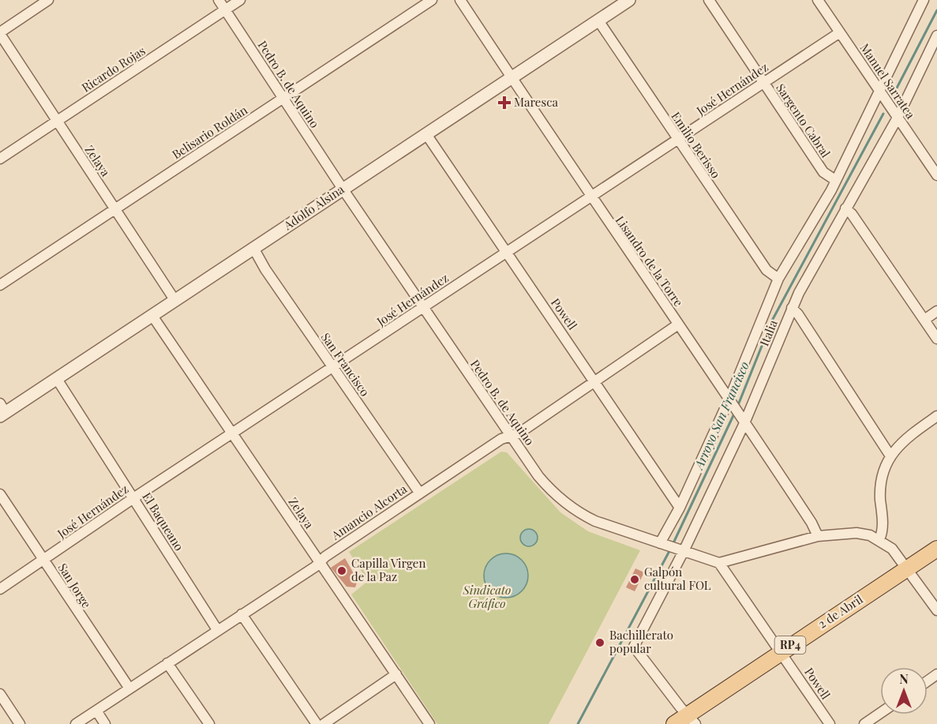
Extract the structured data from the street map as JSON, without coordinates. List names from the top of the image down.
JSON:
{
  "streets": {
    "main road": ["2 de Abril", "RP4"],
    "street": [
      "Ricardo Rojas",
      "Manuel Sarratea",
      "Pedro B. de Aquino",
      "José Hernández",
      "Sargento Cabral",
      "Belisario Roldán",
      "Emilio Berisso",
      "Zelaya",
      "Adolfo Alsina",
      "Lisandro de la Torre",
      "Powell",
      "Italia",
      "San Francisco",
      "Amancio Alcorta",
      "El Baqueano",
      "San Jorge"
    ]
  },
  "crossings": [
    ["Ricardo Rojas", "Pedro B. de Aquino"],
    ["Ricardo Rojas", "Zelaya"],
    ["Manuel Sarratea", "José Hernández"],
    ["Manuel Sarratea", "Italia"],
    ["Pedro B. de Aquino", "José Hernández"],
    ["Pedro B. de Aquino", "Belisario Roldán"],
    ["Pedro B. de Aquino", "Adolfo Alsina"],
    ["Pedro B. de Aquino", "Powell"],
    ["Pedro B. de Aquino", "Italia"],
    ["Pedro B. de Aquino", "Amancio Alcorta"],
    ["José Hernández", "Sargento Cabral"],
    ["José Hernández", "Emilio Berisso"],
    ["José Hernández", "Zelaya"],
    ["José Hernández", "Lisandro de la Torre"],
    ["José Hernández", "Powell"],
    ["José Hernández", "San Francisco"],
    ["José Hernández", "El Baqueano"],
    ["José Hernández", "San Jorge"],
    ["Sargento Cabral", "Italia"],
    ["Belisario Roldán", "Zelaya"],
    ["Emilio Berisso", "Adolfo Alsina"],
    ["Emilio Berisso", "Italia"],
    ["Zelaya", "Adolfo Alsina"],
    ["Zelaya", "Amancio Alcorta"],
    ["Adolfo Alsina", "Lisandro de la Torre"],
    ["Adolfo Alsina", "Powell"],
    ["Adolfo Alsina", "San Francisco"],
    ["Adolfo Alsina", "El Baqueano"],
    ["Lisandro de la Torre", "Italia"],
    ["Lisandro de la Torre", "Amancio Alcorta"],
    ["Powell", "Italia"],
    ["Powell", "Amancio Alcorta"],
    ["Powell", "2 de Abril"],
    ["Italia", "2 de Abril"],
    ["San Francisco", "Amancio Alcorta"],
    ["Amancio Alcorta", "El Baqueano"],
    ["Amancio Alcorta", "San Jorge"]
  ],
  "water": ["Arroyo San Francisco"],
  "parks": ["Sindicato Gráfico"],
  "places": {
    "health": ["Maresca"],
    "other": ["Capilla Virgen de la Paz", "Galpón cultural FOL", "Bachillerato popular"]
  },
  "north": "top"
}
